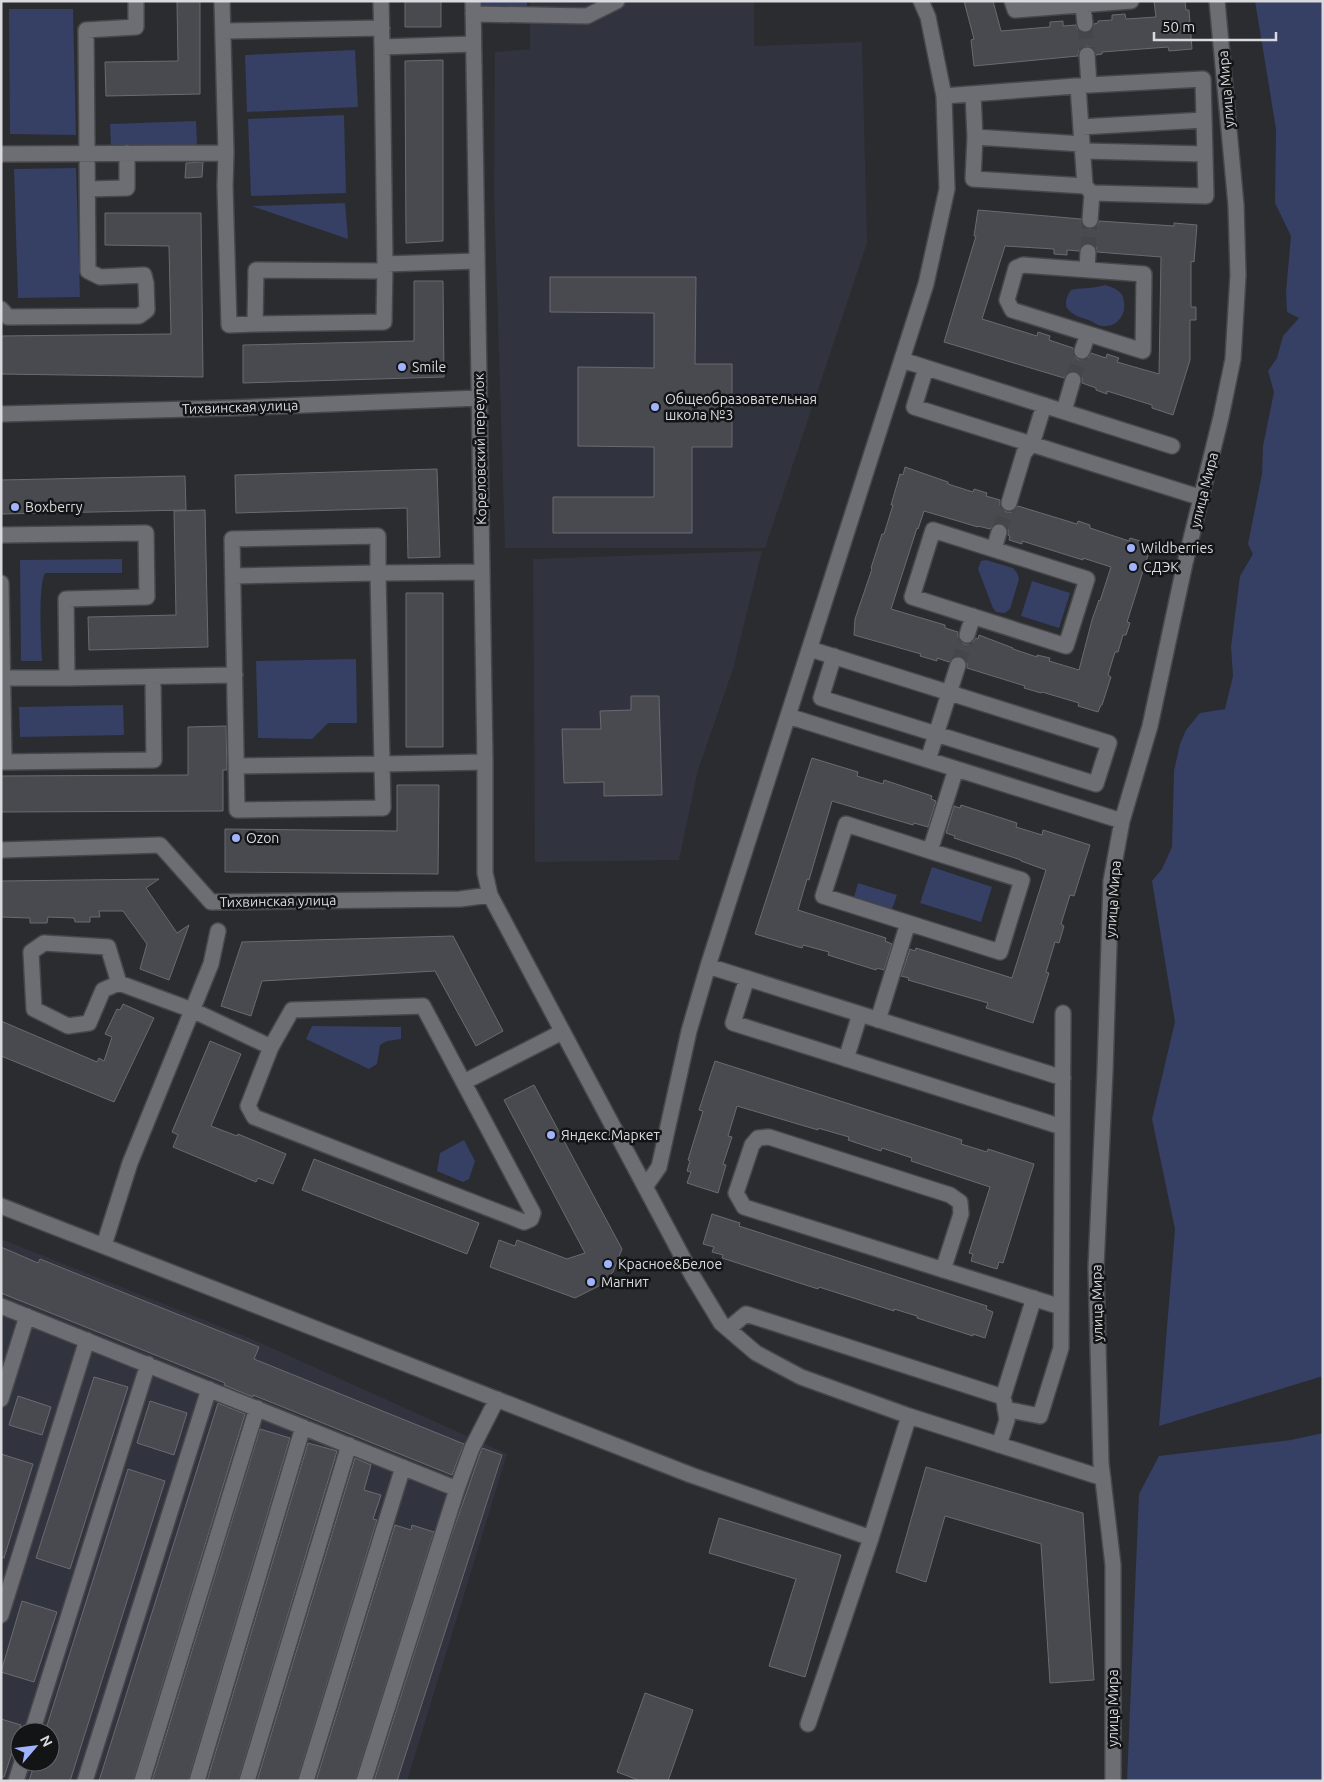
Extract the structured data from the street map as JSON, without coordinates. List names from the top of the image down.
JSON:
{
  "streets": {
    "street": ["улица Мира", "Тихвинская улица", "Кореловский переулок"]
  },
  "crossings": [
    ["улица Мира", "Кореловский переулок"],
    ["Тихвинская улица", "Кореловский переулок"]
  ],
  "places": [
    "Smile",
    "Общеобразовательная школа №3",
    "Boxberry",
    "Wildberries",
    "СДЭК",
    "Ozon",
    "Яндекс.Маркет",
    "Красное&Белое",
    "Магнит"
  ],
  "scale_bar": "50 m",
  "north": "top right"
}
